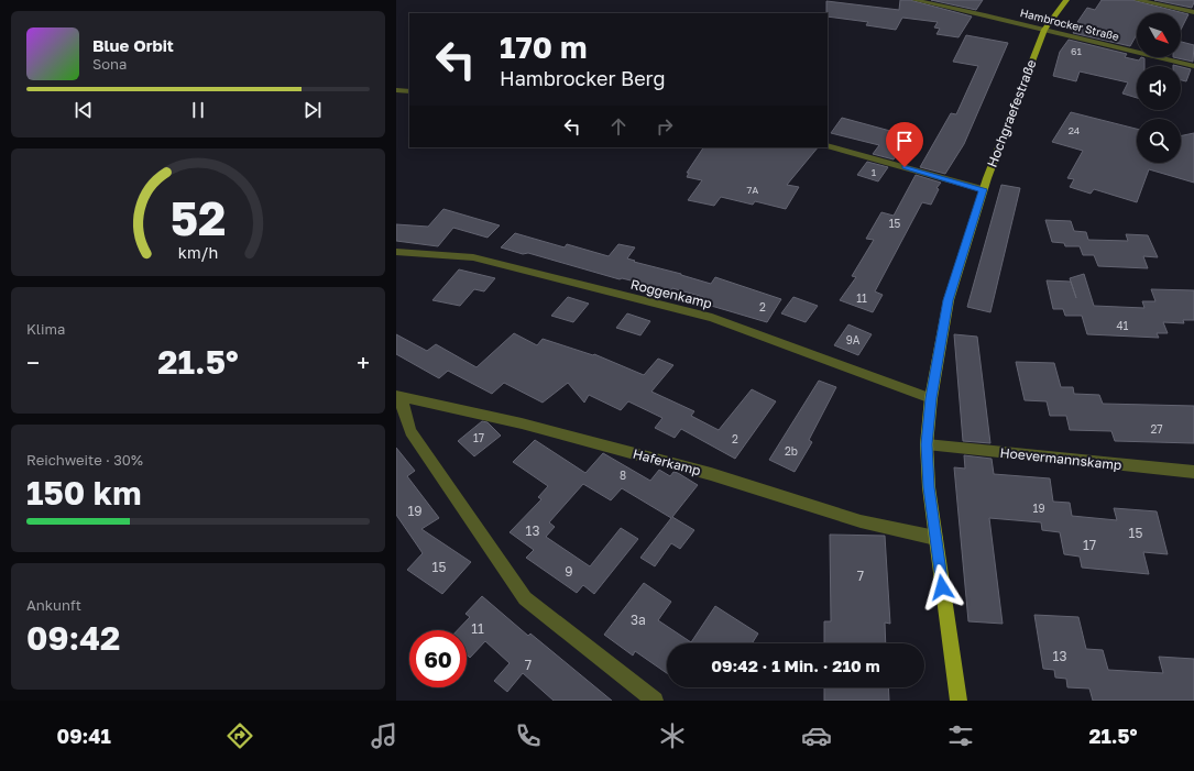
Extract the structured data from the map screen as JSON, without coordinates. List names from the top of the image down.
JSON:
{
  "streets": {
    "main road": ["Hochgraefestraße"],
    "street": [
      "Hambrocker Straße",
      "Roggenkamp",
      "Hoevermannskamp",
      "Haferkamp"
    ]
  },
  "crossings": [
    ["Hambrocker Straße", "Hochgraefestraße"],
    ["Hochgraefestraße", "Roggenkamp"],
    ["Hochgraefestraße", "Hoevermannskamp"],
    ["Hochgraefestraße", "Haferkamp"]
  ],
  "house_numbers": [
    "61",
    "24",
    "1",
    "7A",
    "15",
    "11",
    "2",
    "41",
    "9A",
    "27",
    "17",
    "2",
    "2b",
    "8",
    "19",
    "19",
    "13",
    "15",
    "17",
    "15",
    "9",
    "7",
    "3a",
    "11",
    "13",
    "7"
  ],
  "north": "bottom right",
  "page": {
    "turn": ["170 m", "Hambrocker Berg"],
    "song": ["Blue Orbit", "Sona"],
    "tile": [
      "Klima",
      ["Reichweite · 30%", "150 km"],
      ["Ankunft", "09:42"]
    ],
    "heat": ["−", "21.5°", "+"],
    "limit": "60",
    "trip": "09:42 · 1 Min. · 210 m",
    "tabs": ["09:41", "21.5°"],
    "gauge": ["52", "km/h"]
  }
}
